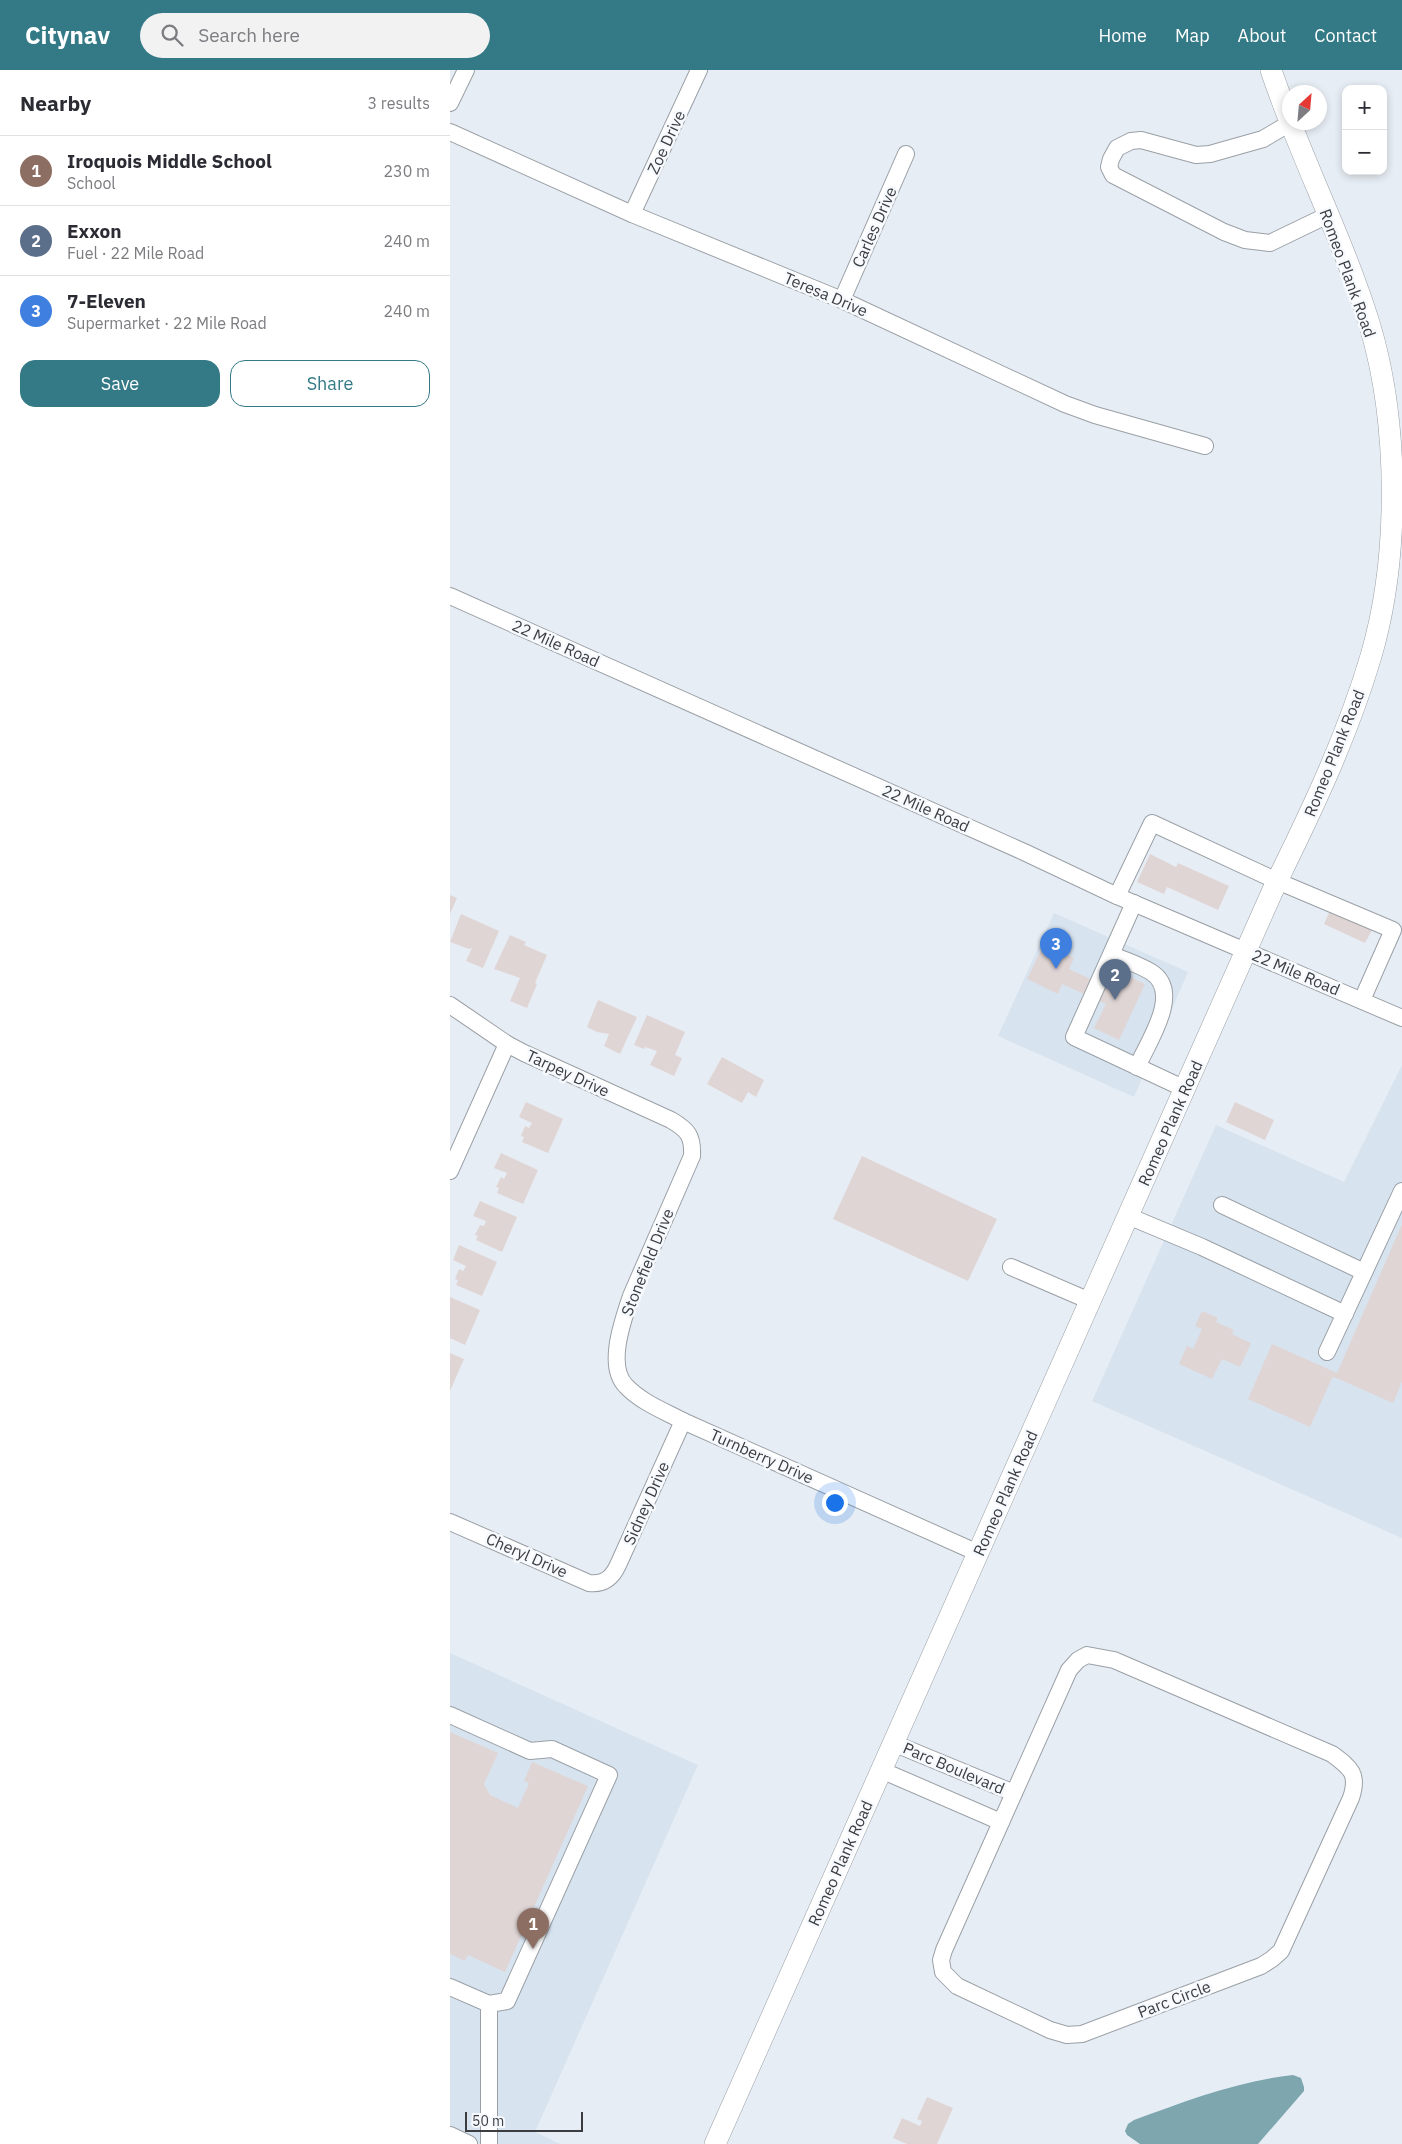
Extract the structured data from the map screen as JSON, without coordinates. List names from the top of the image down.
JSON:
{
  "streets": {
    "main road": ["Romeo Plank Road"],
    "street": [
      "Zoe Drive",
      "Carles Drive",
      "Teresa Drive",
      "22 Mile Road",
      "Tarpey Drive",
      "Stonefield Drive",
      "Turnberry Drive",
      "Sidney Drive",
      "Cheryl Drive",
      "Parc Boulevard",
      "Parc Circle"
    ]
  },
  "crossings": [
    ["Zoe Drive", "Teresa Drive"],
    ["Carles Drive", "Teresa Drive"],
    ["Romeo Plank Road", "22 Mile Road"],
    ["Romeo Plank Road", "Turnberry Drive"],
    ["Romeo Plank Road", "Parc Boulevard"],
    ["Tarpey Drive", "Stonefield Drive"],
    ["Stonefield Drive", "Turnberry Drive"],
    ["Stonefield Drive", "Sidney Drive"],
    ["Turnberry Drive", "Sidney Drive"],
    ["Sidney Drive", "Cheryl Drive"],
    ["Parc Boulevard", "Parc Circle"]
  ],
  "scale_bar": "50 m",
  "north": "top right",
  "page": {
    "header": "Citynav",
    "search": "Search here",
    "nav": [
      "Home",
      "Map",
      "About",
      "Contact"
    ],
    "heading": ["Nearby", "3 results"],
    "map_buttons": ["+", "−"],
    "list": [
      {
        "mark": "1",
        "name": "Iroquois Middle School",
        "note": "School",
        "value": "230 m"
      },
      {
        "mark": "2",
        "name": "Exxon",
        "note": "Fuel · 22 Mile Road",
        "value": "240 m"
      },
      {
        "mark": "3",
        "name": "7-Eleven",
        "note": "Supermarket · 22 Mile Road",
        "value": "240 m"
      }
    ],
    "buttons": ["Save", "Share"],
    "pins": ["3", "2", "1"],
    "scale": "50 m"
  }
}
